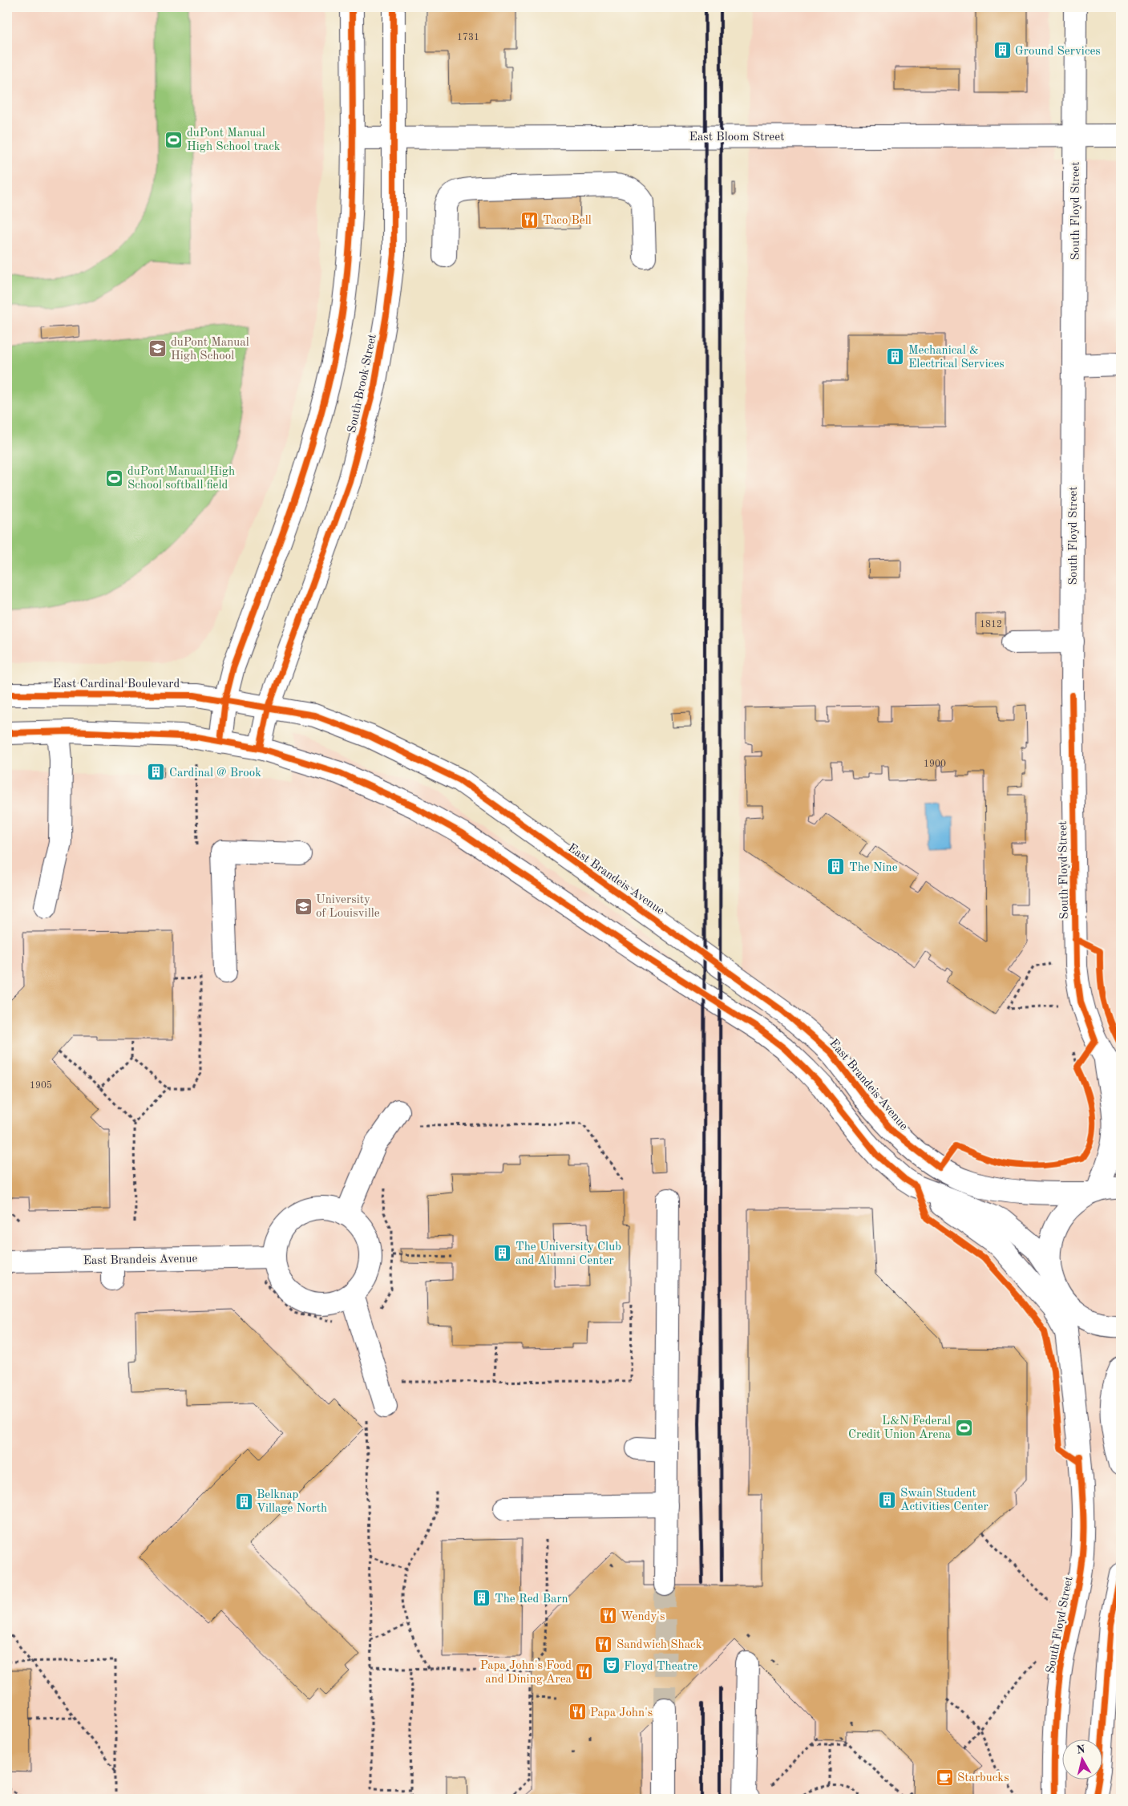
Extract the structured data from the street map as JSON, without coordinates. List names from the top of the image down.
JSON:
{
  "streets": {
    "street": [
      "East Bloom Street",
      "South Floyd Street",
      "South Brook Street",
      "East Cardinal Boulevard",
      "East Brandeis Avenue"
    ]
  },
  "crossings": [
    ["East Bloom Street", "South Floyd Street"],
    ["East Bloom Street", "South Brook Street"],
    ["South Floyd Street", "East Brandeis Avenue"],
    ["South Brook Street", "East Brandeis Avenue"],
    ["East Cardinal Boulevard", "East Brandeis Avenue"]
  ],
  "places": {
    "building": [
      "Ground Services",
      "Mechanical & Electrical Services",
      "Cardinal @ Brook",
      "The Nine",
      "The University Club and Alumni Center",
      "Swain Student Activities Center",
      "Belknap Village North",
      "The Red Barn"
    ],
    "sports": ["duPont Manual High School track", "duPont Manual High School softball field", "L&N Federal Credit Union Arena"],
    "restaurant": [
      "Taco Bell",
      "Wendy's",
      "Sandwich Shack",
      "Papa John's Food and Dining Area",
      "Papa John's"
    ],
    "school or university": ["duPont Manual High School", "University of Louisville"],
    "theatre": ["Floyd Theatre"],
    "cafe": ["Starbucks"]
  },
  "house_numbers": [
    "1731",
    "1812",
    "1900",
    "1905"
  ],
  "north": "top"
}
